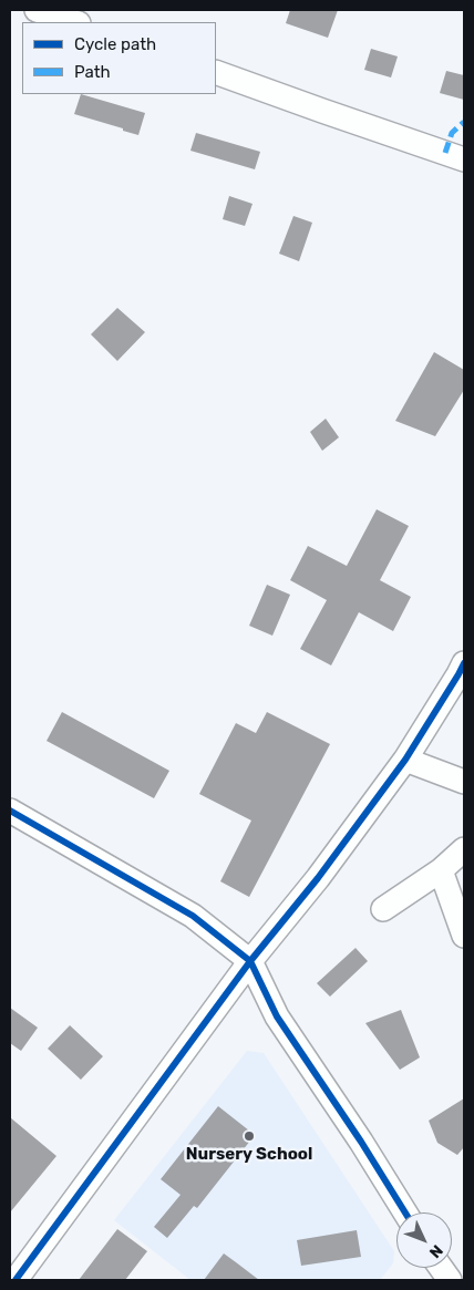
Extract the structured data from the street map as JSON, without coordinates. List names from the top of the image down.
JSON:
{
  "places": ["Nursery School"],
  "legend": ["Cycle path", "Path"],
  "north": "bottom right"
}
